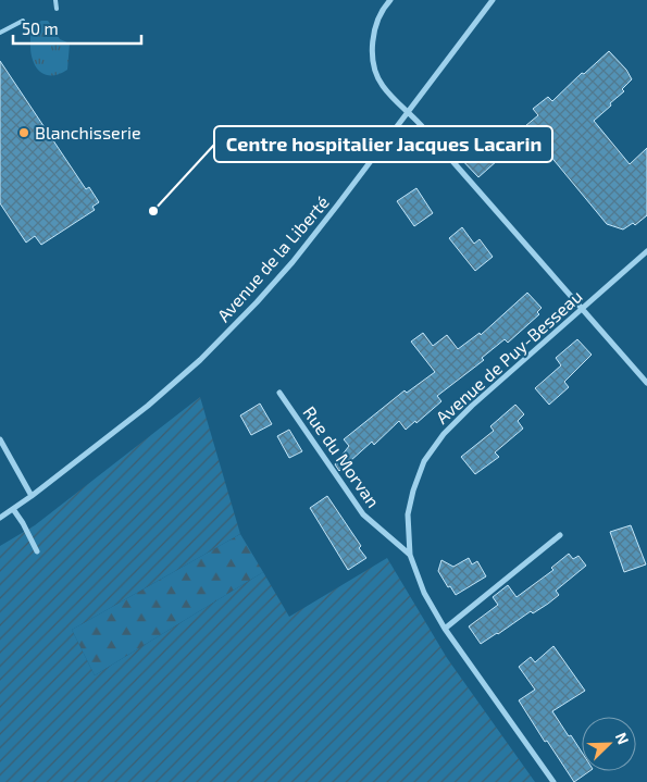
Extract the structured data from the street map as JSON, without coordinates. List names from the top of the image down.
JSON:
{
  "streets": {
    "street": ["Avenue de la Liberté", "Avenue de Puy-Besseau", "Rue du Morvan"]
  },
  "crossings": [
    ["Avenue de Puy-Besseau", "Rue du Morvan"]
  ],
  "places": ["Blanchisserie", "Centre hospitalier Jacques Lacarin"],
  "scale_bar": "50 m",
  "north": "top right"
}
